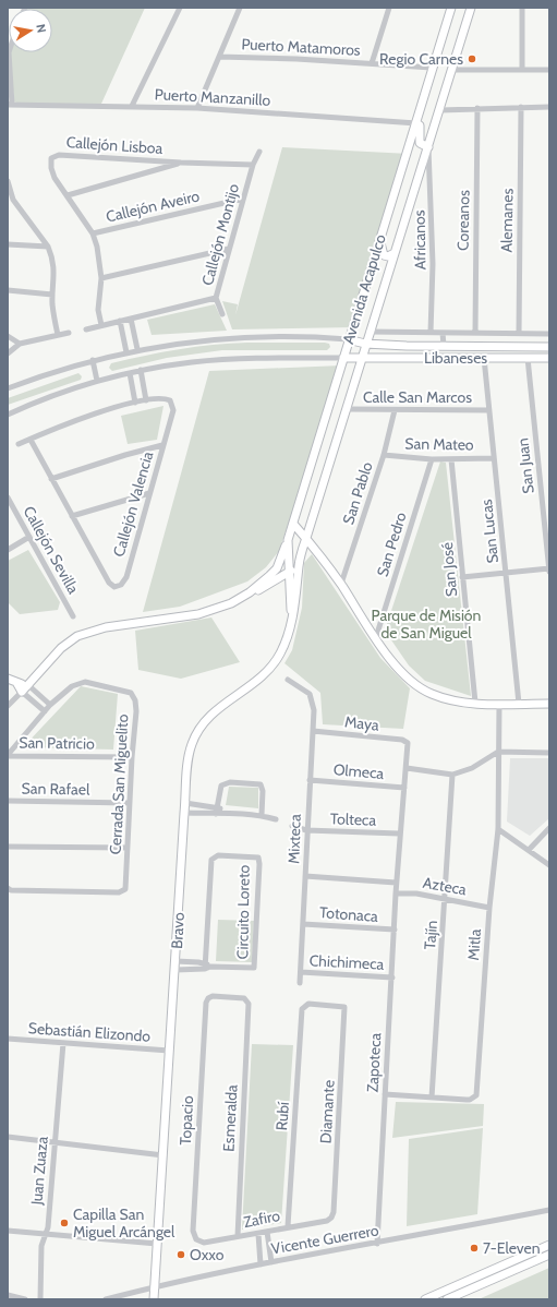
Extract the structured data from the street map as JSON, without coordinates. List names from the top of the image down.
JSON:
{
  "streets": {
    "main road": ["Avenida Acapulco", "Libaneses", "Bravo"],
    "street": [
      "Puerto Matamoros",
      "Puerto Manzanillo",
      "Callejón Lisboa",
      "Callejón Aveiro",
      "Coreanos",
      "Alemanes",
      "Callejón Montijo",
      "Africanos",
      "Calle San Marcos",
      "San Mateo",
      "San Juan",
      "San Pablo",
      "Callejón Valencia",
      "San Lucas",
      "San Pedro",
      "Callejón Sevilla",
      "San José",
      "Maya",
      "San Patricio",
      "Olmeca",
      "Cerrada San Miguelito",
      "San Rafael",
      "Tolteca",
      "Mixteca",
      "Azteca",
      "Circuito Loreto",
      "Totonaca",
      "Tajín",
      "Mitla",
      "Chichimeca",
      "Sebastián Elizondo",
      "Zapoteca",
      "Diamante",
      "Rubí",
      "Esmeralda",
      "Topacio",
      "Juan Zuaza",
      "Zafiro",
      "Vicente Guerrero"
    ]
  },
  "crossings": [
    ["Puerto Matamoros", "Avenida Acapulco"],
    ["Puerto Manzanillo", "Avenida Acapulco"],
    ["Callejón Lisboa", "Callejón Aveiro"],
    ["Callejón Lisboa", "Callejón Montijo"],
    ["Callejón Aveiro", "Callejón Montijo"],
    ["Coreanos", "Libaneses"],
    ["Alemanes", "Libaneses"],
    ["Africanos", "Avenida Acapulco"],
    ["Africanos", "Libaneses"],
    ["Avenida Acapulco", "Libaneses"],
    ["Avenida Acapulco", "Calle San Marcos"],
    ["Avenida Acapulco", "Bravo"],
    ["Libaneses", "San Juan"],
    ["Libaneses", "San Lucas"],
    ["Calle San Marcos", "San Pablo"],
    ["Calle San Marcos", "San Lucas"],
    ["San Mateo", "San Pablo"],
    ["San Mateo", "San Lucas"],
    ["San Mateo", "San Pedro"],
    ["San Mateo", "San José"],
    ["Maya", "Mixteca"],
    ["Maya", "Zapoteca"],
    ["San Patricio", "Cerrada San Miguelito"],
    ["Olmeca", "Mixteca"],
    ["Olmeca", "Zapoteca"],
    ["Cerrada San Miguelito", "San Rafael"],
    ["Tolteca", "Mixteca"],
    ["Tolteca", "Zapoteca"],
    ["Mixteca", "Totonaca"],
    ["Mixteca", "Chichimeca"],
    ["Azteca", "Tajín"],
    ["Azteca", "Mitla"],
    ["Azteca", "Zapoteca"],
    ["Totonaca", "Zapoteca"],
    ["Bravo", "Sebastián Elizondo"],
    ["Bravo", "Vicente Guerrero"],
    ["Tajín", "Mitla"],
    ["Mitla", "Zapoteca"],
    ["Chichimeca", "Zapoteca"],
    ["Sebastián Elizondo", "Juan Zuaza"],
    ["Zapoteca", "Vicente Guerrero"],
    ["Diamante", "Rubí"],
    ["Diamante", "Zafiro"],
    ["Rubí", "Zafiro"],
    ["Esmeralda", "Topacio"],
    ["Esmeralda", "Zafiro"],
    ["Topacio", "Zafiro"]
  ],
  "parks": ["Parque de Misión de San Miguel"],
  "places": [
    "Regio Carnes",
    "Capilla San Miguel Arcángel",
    "7-Eleven",
    "Oxxo"
  ],
  "north": "right"
}
